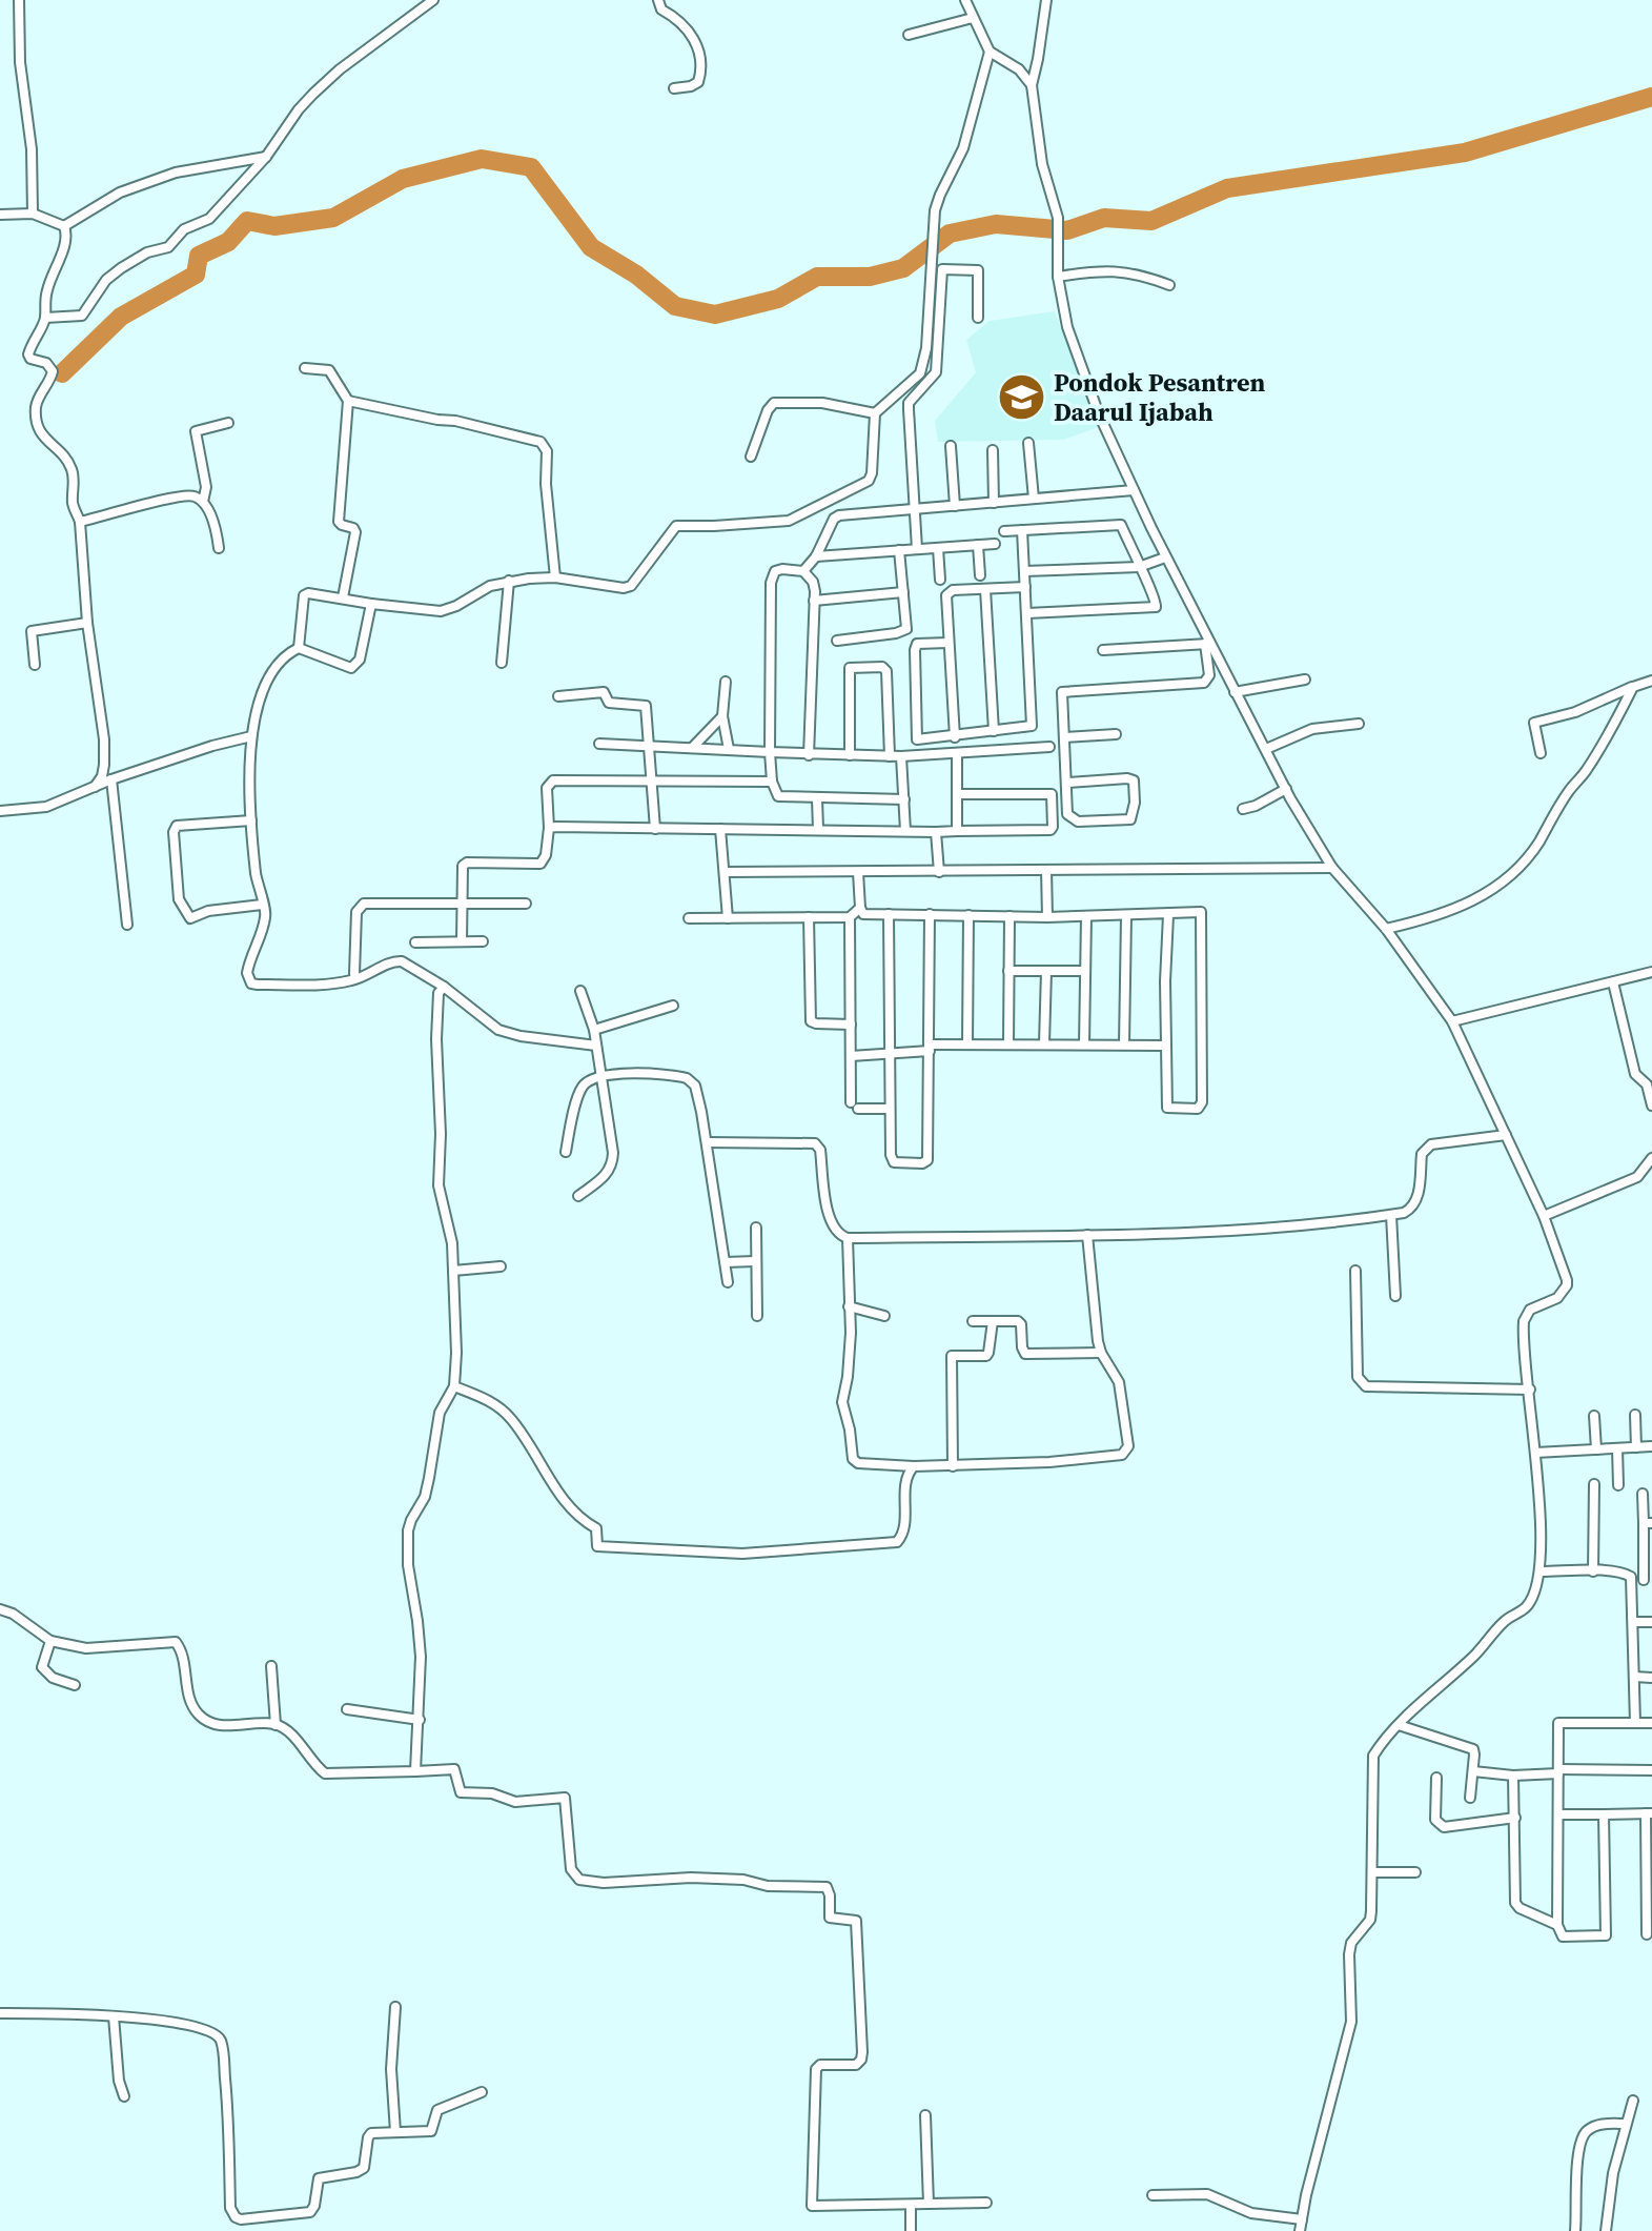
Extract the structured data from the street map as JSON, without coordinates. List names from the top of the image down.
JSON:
{
  "places": {
    "school or university": ["Pondok Pesantren Daarul Ijabah"]
  }
}
